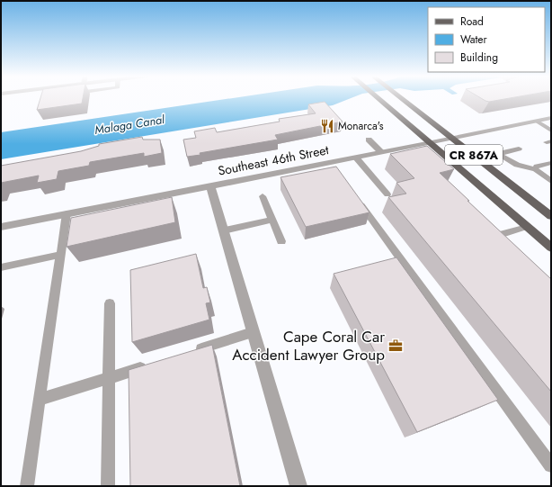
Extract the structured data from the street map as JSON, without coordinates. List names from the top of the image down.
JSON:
{
  "streets": {
    "main road": ["CR 867A"],
    "street": ["Southeast 46th Street"]
  },
  "crossings": [
    ["CR 867A", "Southeast 46th Street"]
  ],
  "water": ["Malaga Canal"],
  "places": {
    "restaurant": ["Monarca's"],
    "office": ["Cape Coral Car Accident Lawyer Group"]
  },
  "legend": ["Road", "Water", "Building"]
}
